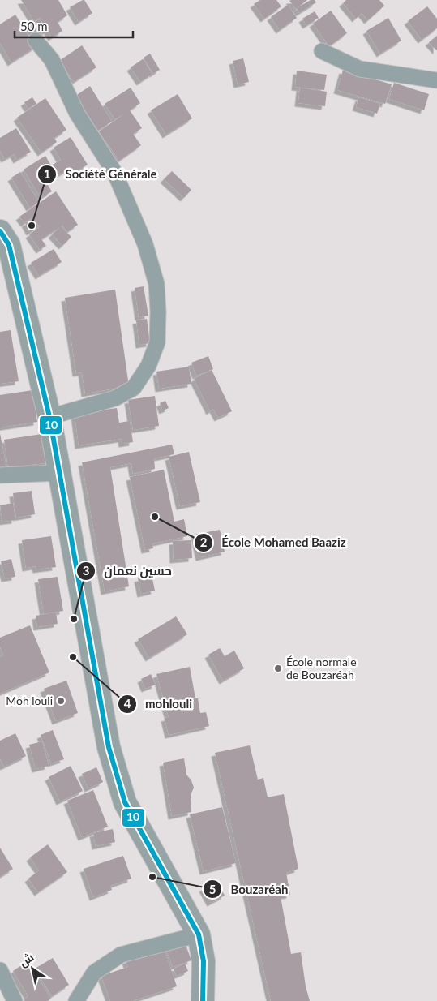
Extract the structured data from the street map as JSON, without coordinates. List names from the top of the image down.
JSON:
{
  "places": [
    "Société Générale",
    "École Mohamed Baaziz",
    "حسين نعمان",
    "mohlouli",
    "École normale de Bouzaréah",
    "Moh louli",
    "Bouzaréah"
  ],
  "lines": ["transit line 10"],
  "scale_bar": "50 m",
  "north": "top left"
}
